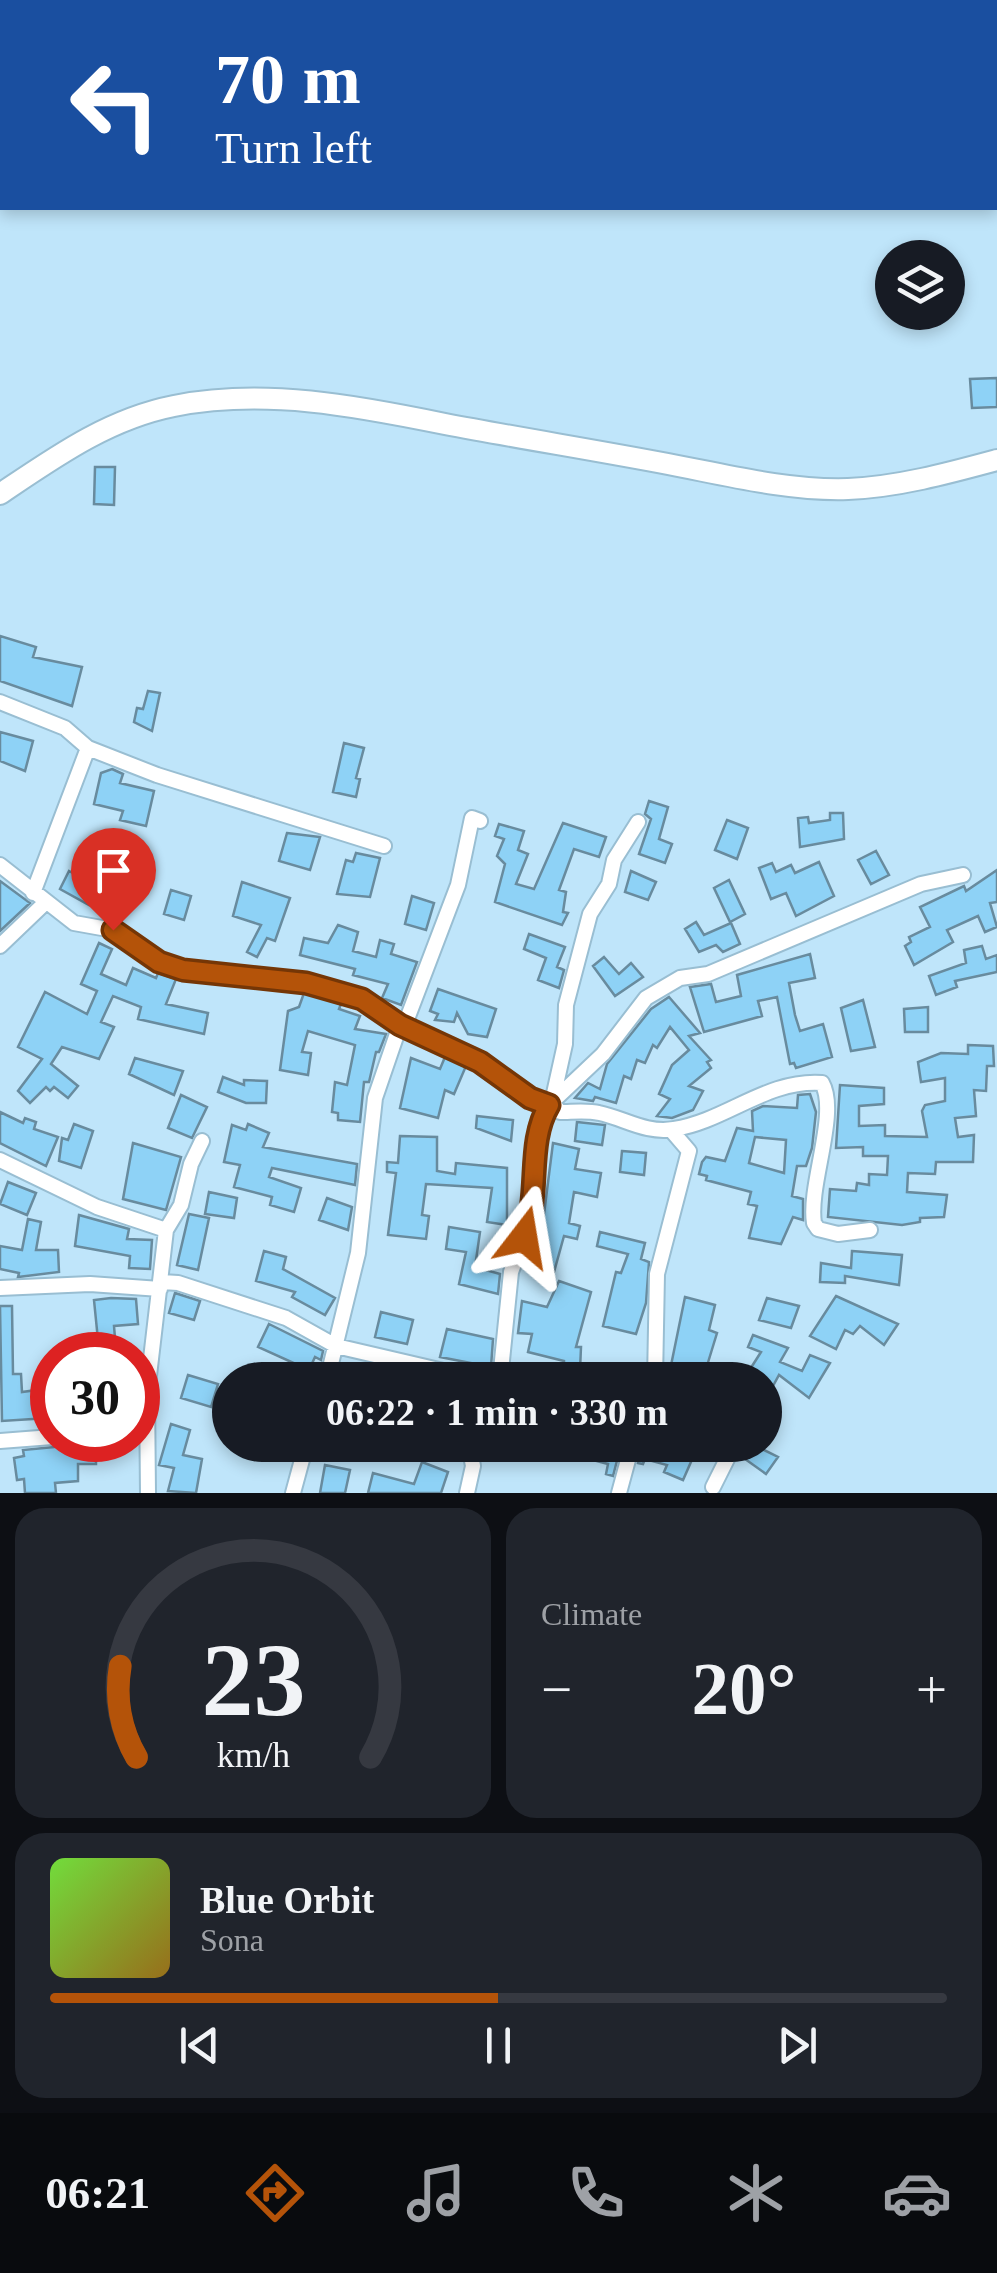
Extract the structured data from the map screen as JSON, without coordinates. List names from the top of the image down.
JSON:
{
  "page": {
    "turn": ["70 m", "Turn left"],
    "limit": "30",
    "trip": "06:22 · 1 min · 330 m",
    "tile": "Climate",
    "heat": ["−", "20°", "+"],
    "song": ["Blue Orbit", "Sona"],
    "tabs": "06:21",
    "gauge": ["23", "km/h"]
  }
}
